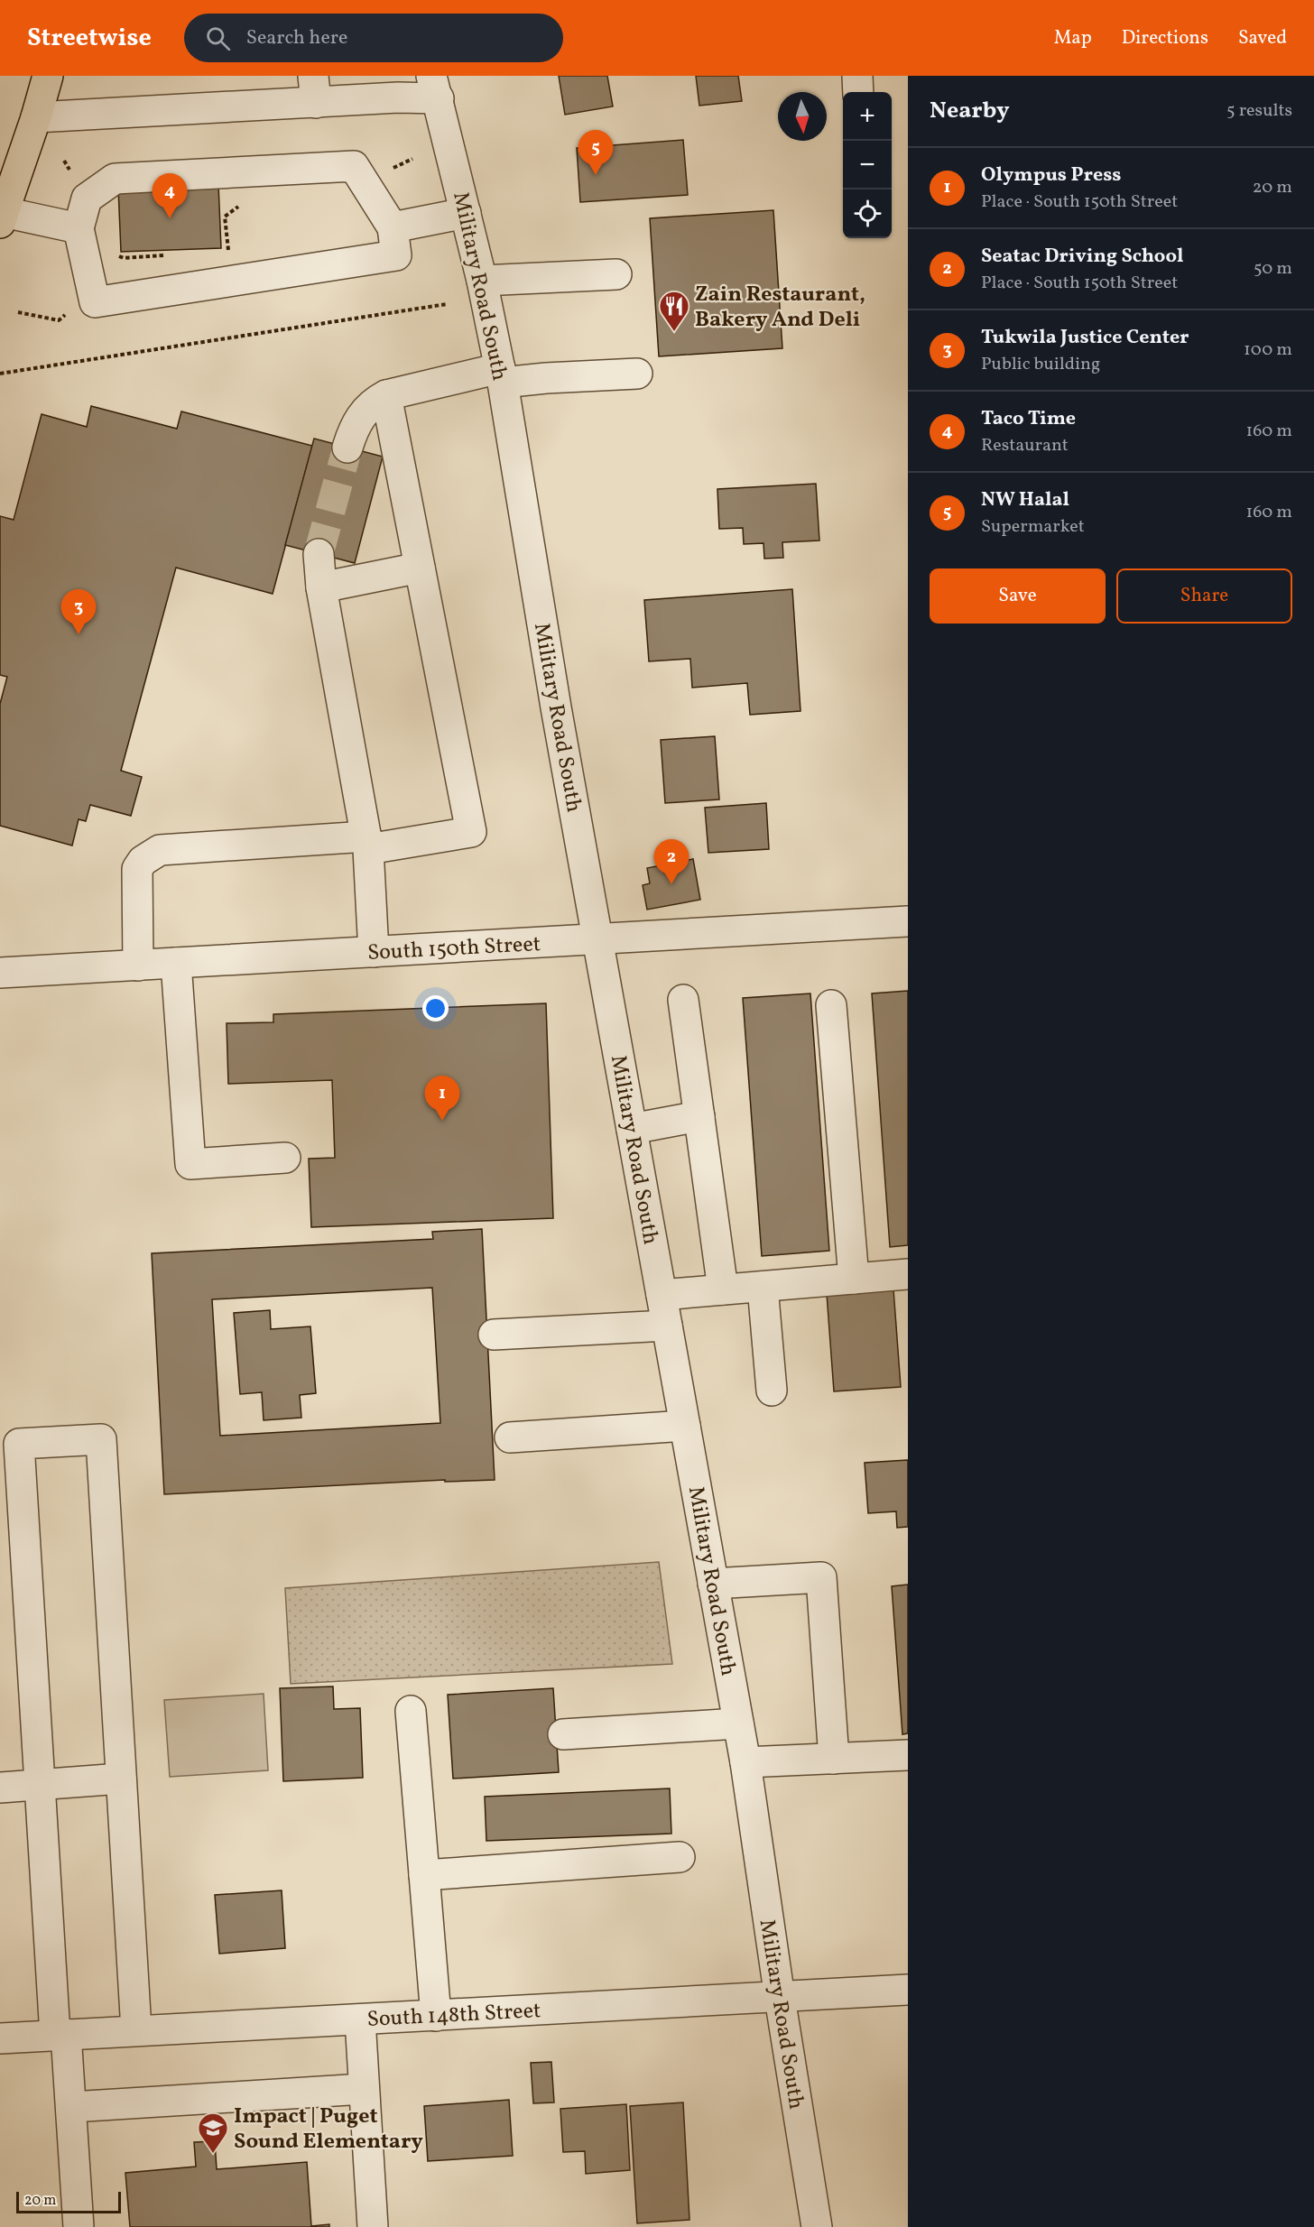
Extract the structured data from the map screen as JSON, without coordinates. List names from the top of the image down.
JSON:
{
  "streets": {
    "street": ["Military Road South", "South 150th Street", "South 148th Street"]
  },
  "crossings": [
    ["Military Road South", "South 150th Street"],
    ["Military Road South", "South 148th Street"]
  ],
  "places": {
    "restaurant": ["Zain Restaurant, Bakery And Deli"],
    "school or university": ["Impact | Puget Sound Elementary"]
  },
  "scale_bar": "20 m",
  "north": "bottom",
  "page": {
    "header": "Streetwise",
    "search": "Search here",
    "nav": ["Map", "Directions", "Saved"],
    "heading": ["Nearby", "5 results"],
    "map_buttons": ["+", "−"],
    "pins": [
      "5",
      "4",
      "3",
      "2",
      "1"
    ],
    "list": [
      {
        "mark": "1",
        "name": "Olympus Press",
        "note": "Place · South 150th Street",
        "value": "20 m"
      },
      {
        "mark": "2",
        "name": "Seatac Driving School",
        "note": "Place · South 150th Street",
        "value": "50 m"
      },
      {
        "mark": "3",
        "name": "Tukwila Justice Center",
        "note": "Public building",
        "value": "100 m"
      },
      {
        "mark": "4",
        "name": "Taco Time",
        "note": "Restaurant",
        "value": "160 m"
      },
      {
        "mark": "5",
        "name": "NW Halal",
        "note": "Supermarket",
        "value": "160 m"
      }
    ],
    "buttons": ["Save", "Share"],
    "scale": "20 m"
  }
}
